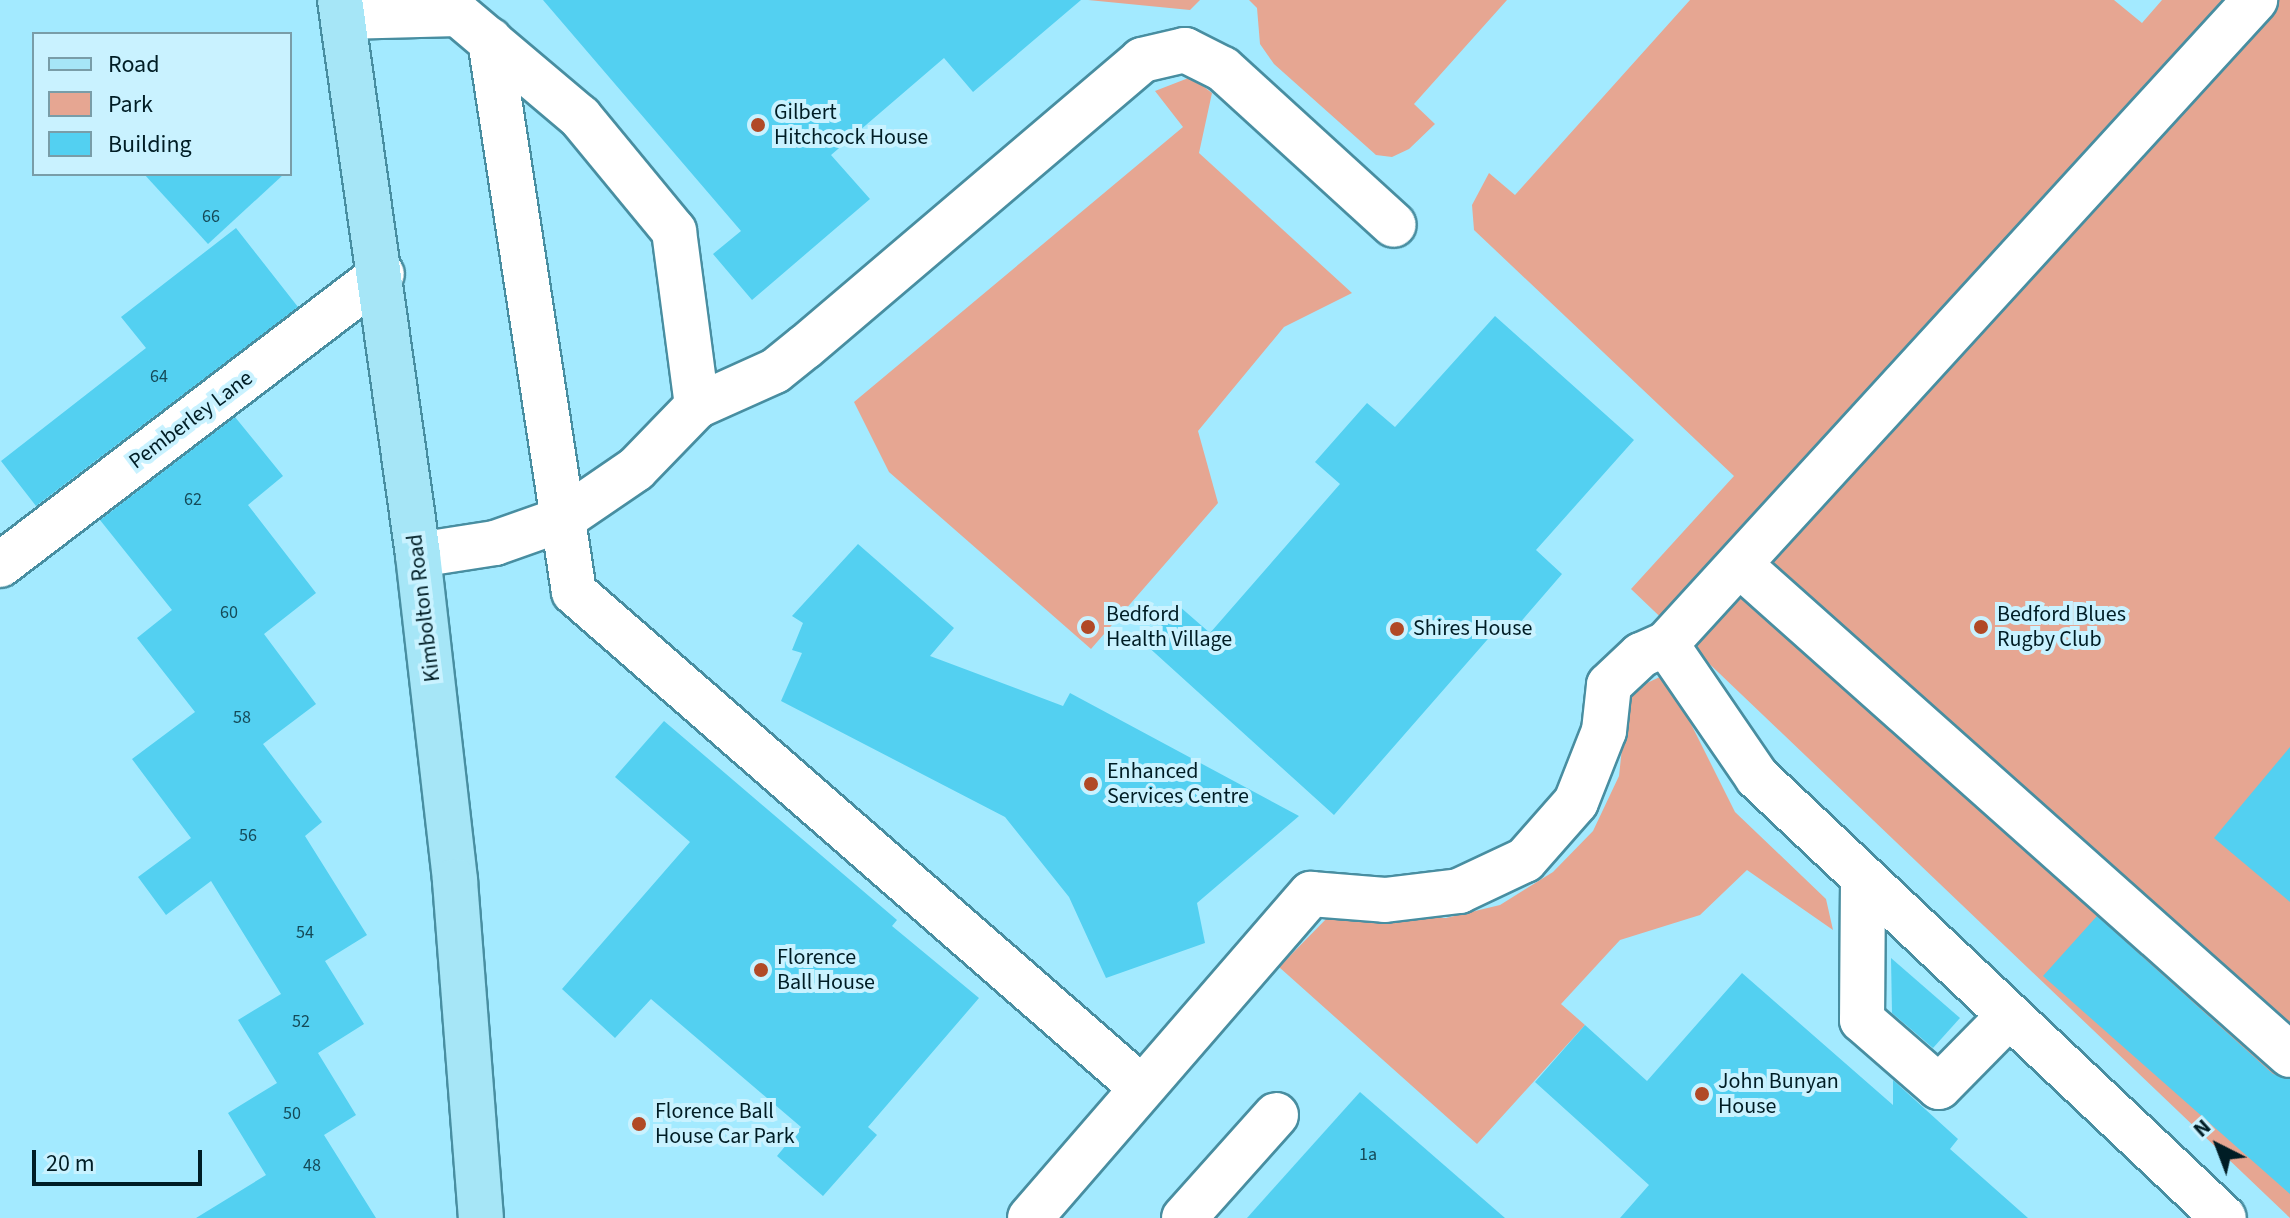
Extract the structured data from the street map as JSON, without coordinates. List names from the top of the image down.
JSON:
{
  "streets": {
    "main road": ["Kimbolton Road"],
    "lane": ["Pemberley Lane"]
  },
  "crossings": [
    ["Pemberley Lane", "Kimbolton Road"]
  ],
  "places": [
    "Gilbert Hitchcock House",
    "Bedford Health Village",
    "Bedford Blues Rugby Club",
    "Shires House",
    "Enhanced Services Centre",
    "Florence Ball House",
    "John Bunyan House",
    "Florence Ball House Car Park"
  ],
  "house_numbers": [
    "66",
    "64",
    "62",
    "60",
    "58",
    "56",
    "54",
    "52",
    "50",
    "1a",
    "48"
  ],
  "legend": ["Road", "Park", "Building"],
  "scale_bar": "20 m",
  "north": "top left"
}
